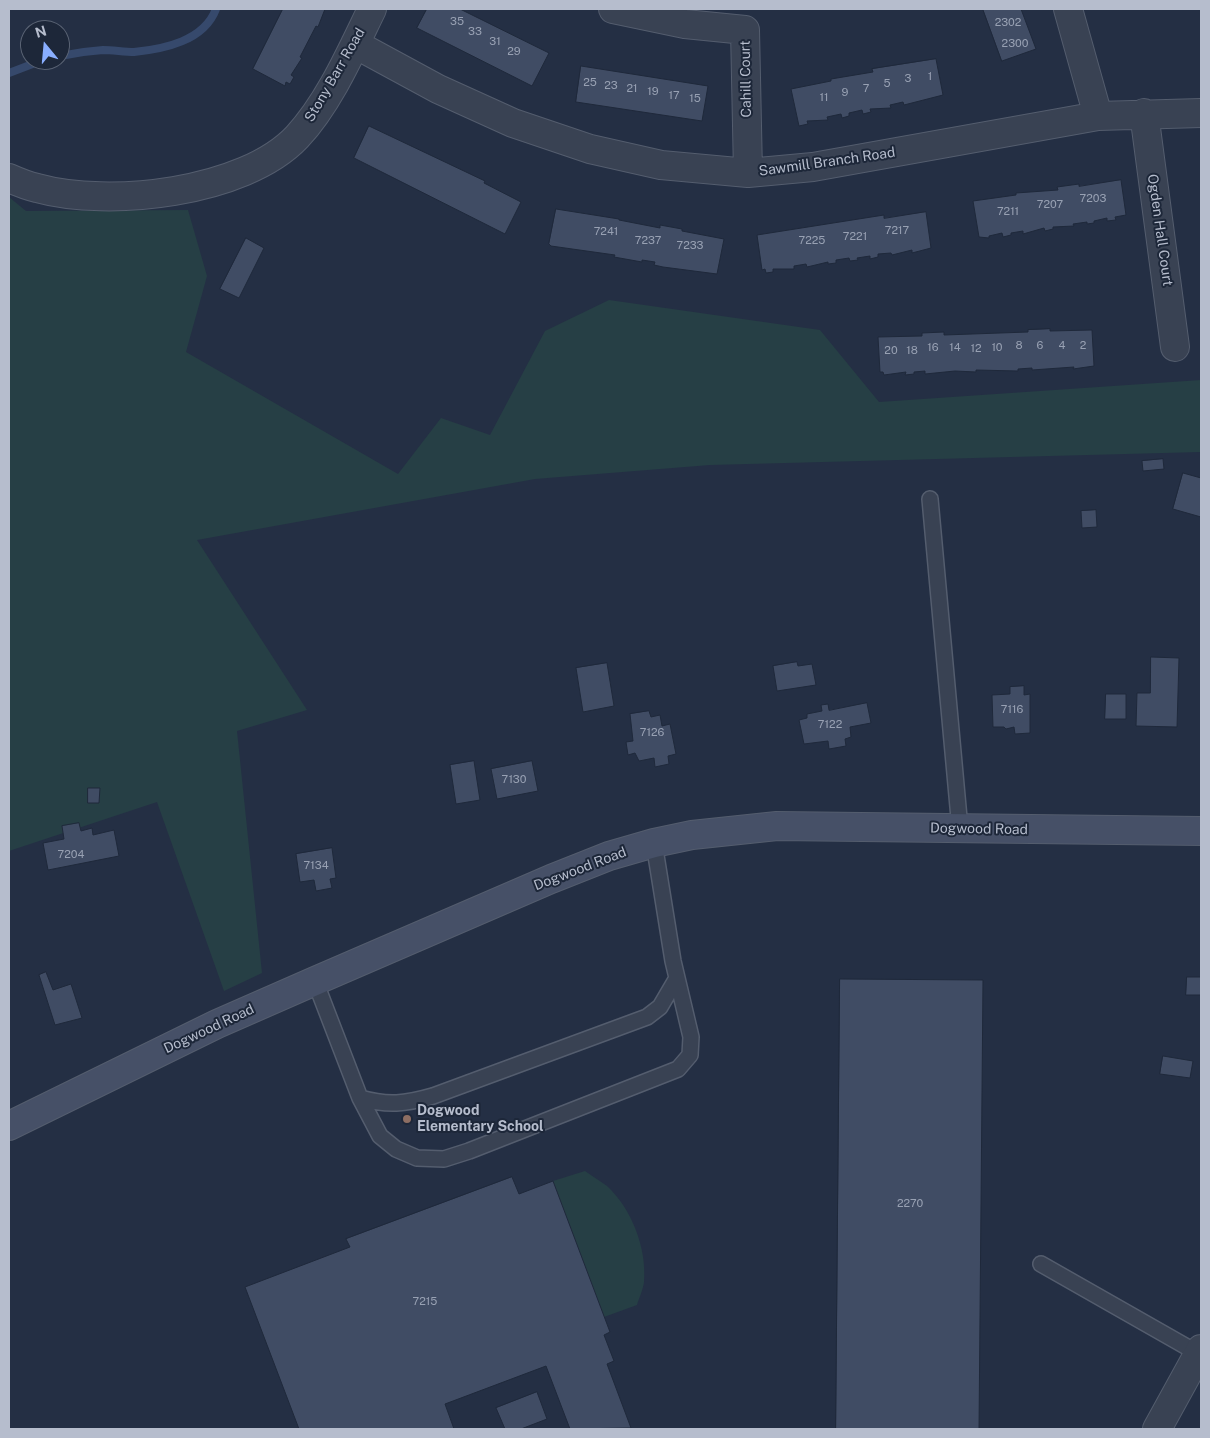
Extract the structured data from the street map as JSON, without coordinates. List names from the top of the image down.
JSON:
{
  "streets": {
    "street": [
      "Stony Barr Road",
      "Cahill Court",
      "Sawmill Branch Road",
      "Ogden Hall Court",
      "Dogwood Road"
    ]
  },
  "crossings": [
    ["Stony Barr Road", "Sawmill Branch Road"],
    ["Cahill Court", "Sawmill Branch Road"],
    ["Sawmill Branch Road", "Ogden Hall Court"]
  ],
  "places": ["Dogwood Elementary School"],
  "house_numbers": [
    "35",
    "2302",
    "33",
    "31",
    "2300",
    "29",
    "1",
    "3",
    "25",
    "5",
    "23",
    "21",
    "7",
    "19",
    "9",
    "17",
    "11",
    "15",
    "7203",
    "7207",
    "7211",
    "7217",
    "7241",
    "7221",
    "7237",
    "7225",
    "7233",
    "8",
    "6",
    "4",
    "2",
    "16",
    "14",
    "10",
    "12",
    "20",
    "18",
    "7116",
    "7122",
    "7126",
    "7130",
    "7204",
    "7134",
    "2270",
    "7215"
  ],
  "north": "top"
}
